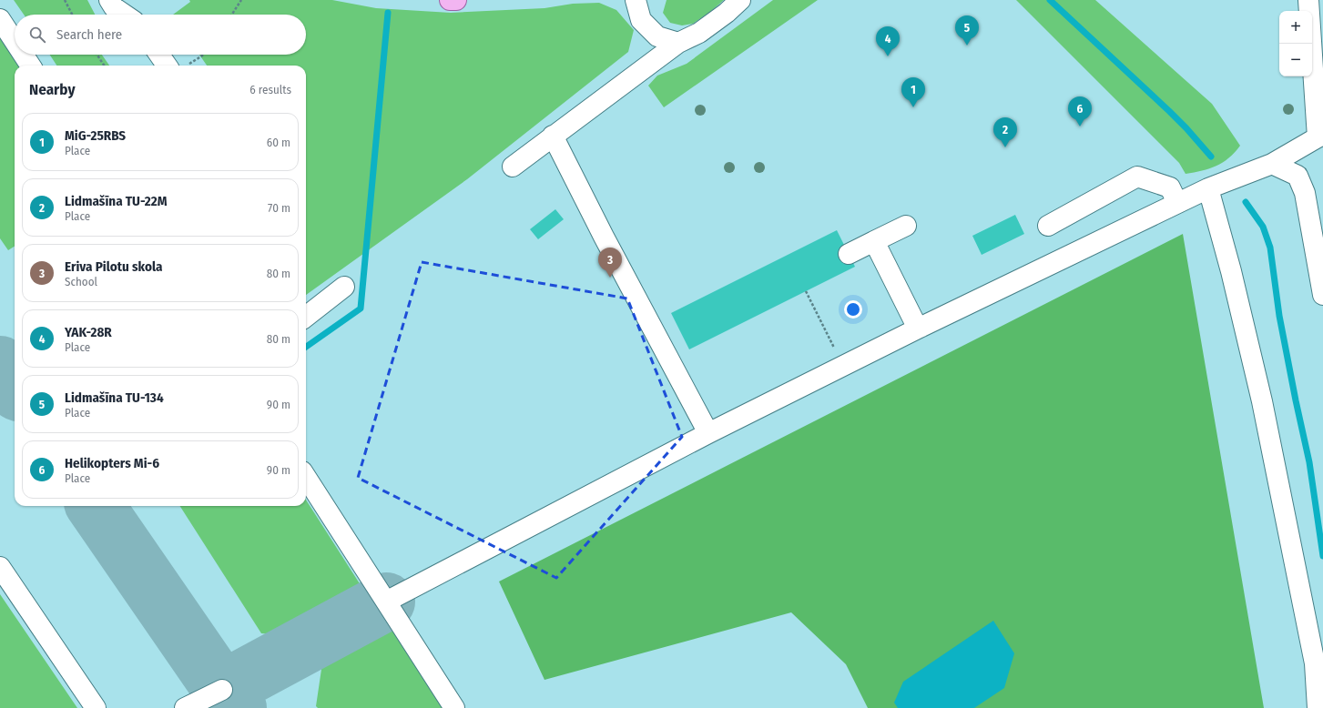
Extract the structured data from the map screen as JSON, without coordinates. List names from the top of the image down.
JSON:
{
  "page": {
    "map_buttons": ["+", "−"],
    "search": "Search here",
    "pins": [
      "5",
      "4",
      "1",
      "6",
      "2",
      "3"
    ],
    "heading": ["Nearby", "6 results"],
    "list": [
      {
        "mark": "1",
        "name": "MiG-25RBS",
        "note": "Place",
        "value": "60 m"
      },
      {
        "mark": "2",
        "name": "Lidmašīna TU-22M",
        "note": "Place",
        "value": "70 m"
      },
      {
        "mark": "3",
        "name": "Eriva Pilotu skola",
        "note": "School",
        "value": "80 m"
      },
      {
        "mark": "4",
        "name": "YAK-28R",
        "note": "Place",
        "value": "80 m"
      },
      {
        "mark": "5",
        "name": "Lidmašīna TU-134",
        "note": "Place",
        "value": "90 m"
      },
      {
        "mark": "6",
        "name": "Helikopters Mi-6",
        "note": "Place",
        "value": "90 m"
      }
    ]
  }
}
